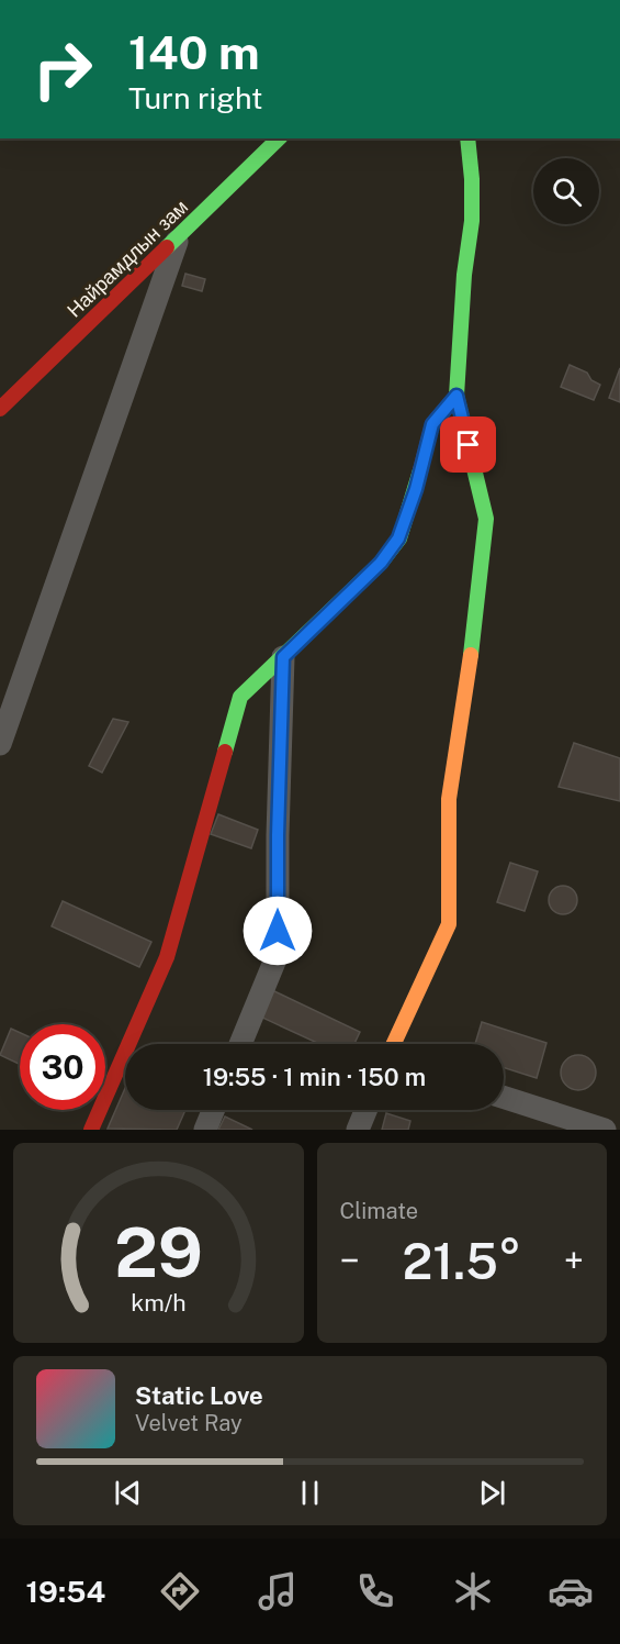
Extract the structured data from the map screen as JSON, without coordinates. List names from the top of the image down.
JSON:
{
  "streets": {
    "street": ["Найрамдлын зам"]
  },
  "page": {
    "turn": ["140 m", "Turn right"],
    "limit": "30",
    "trip": "19:55 · 1 min · 150 m",
    "tile": "Climate",
    "heat": ["−", "21.5°", "+"],
    "song": ["Static Love", "Velvet Ray"],
    "tabs": "19:54",
    "gauge": ["29", "km/h"]
  }
}
